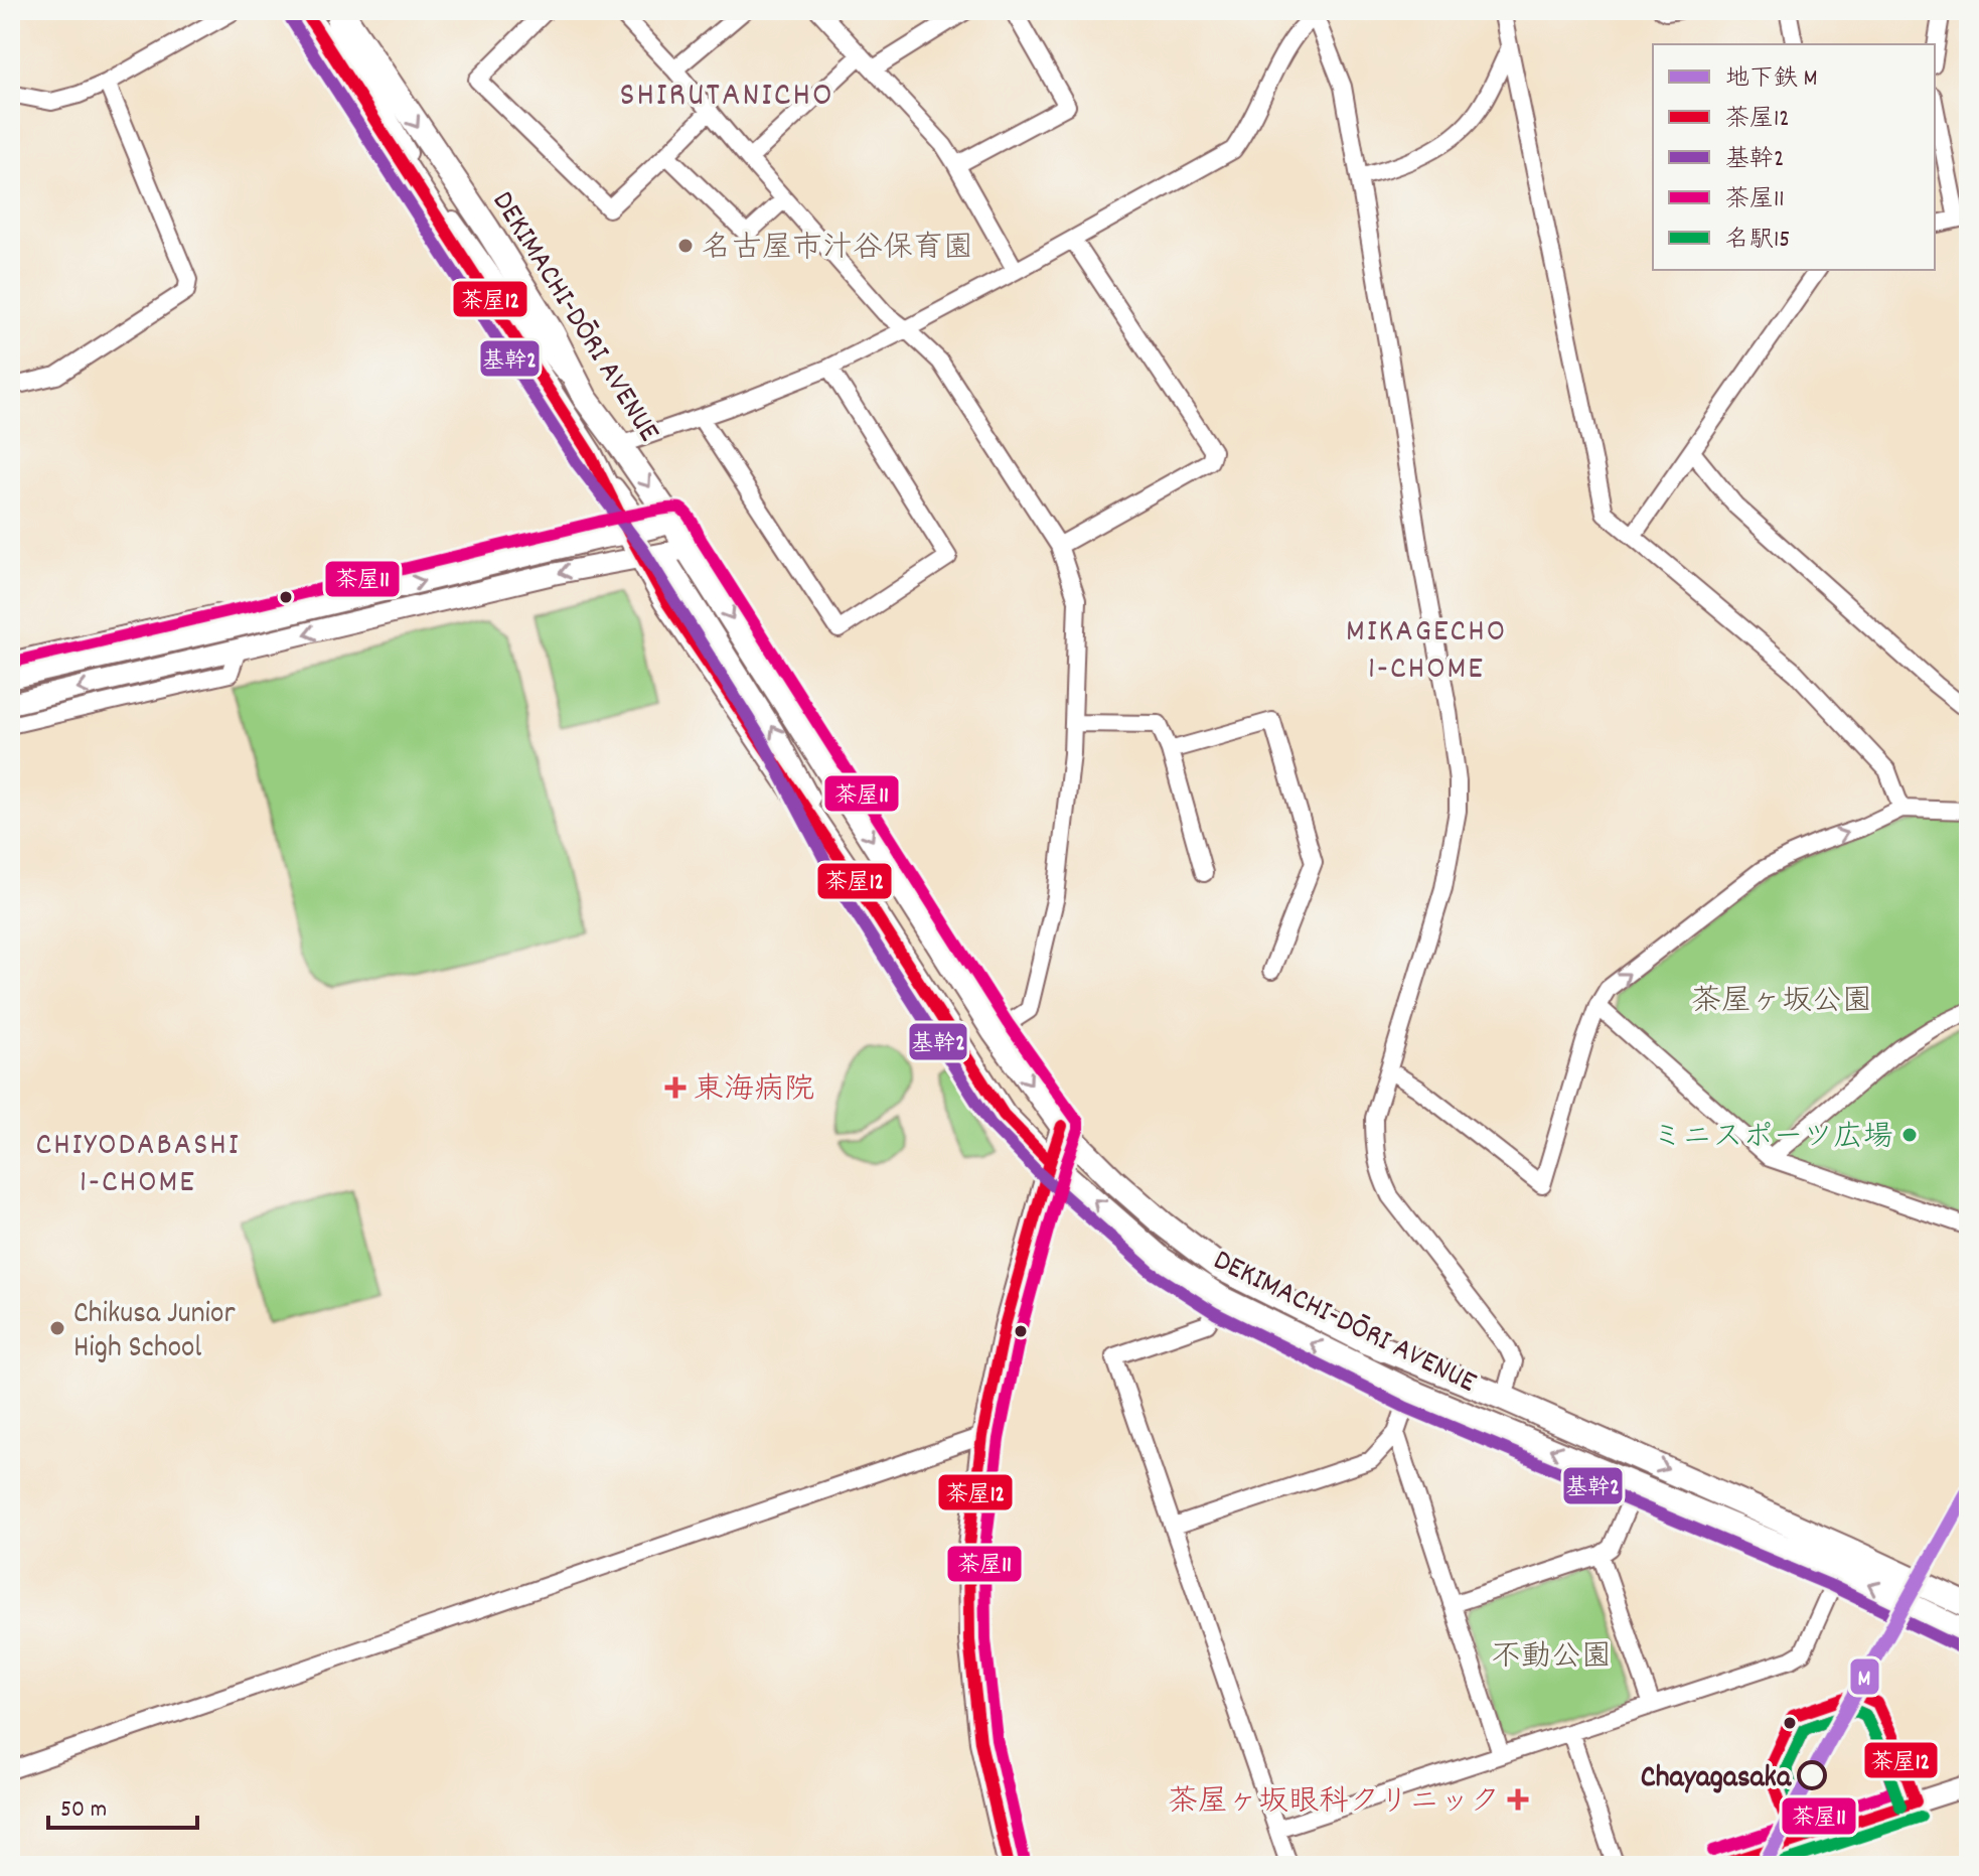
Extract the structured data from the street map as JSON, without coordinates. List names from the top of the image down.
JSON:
{
  "streets": {
    "main road": ["DEKIMACHI-DŌRI AVENUE"]
  },
  "districts": ["SHIRUTANICHO", "MIKAGECHO 1-CHOME", "CHIYODABASHI 1-CHOME"],
  "parks": ["茶屋ヶ坂公園", "不動公園"],
  "places": {
    "other": [
      "名古屋市汁谷保育園",
      "ミニスポーツ広場",
      "Chikusa Junior High School",
      "Chayagasaka"
    ],
    "health": ["東海病院", "茶屋ヶ坂眼科クリニック"]
  },
  "lines": [
    "transit line 茶屋12",
    "transit line 基幹2",
    "transit line 茶屋11",
    "metro line M",
    "transit line 名駅15"
  ],
  "legend": [
    "地下鉄 M",
    "茶屋12",
    "基幹2",
    "茶屋11",
    "名駅15"
  ],
  "scale_bar": "50 m"
}
